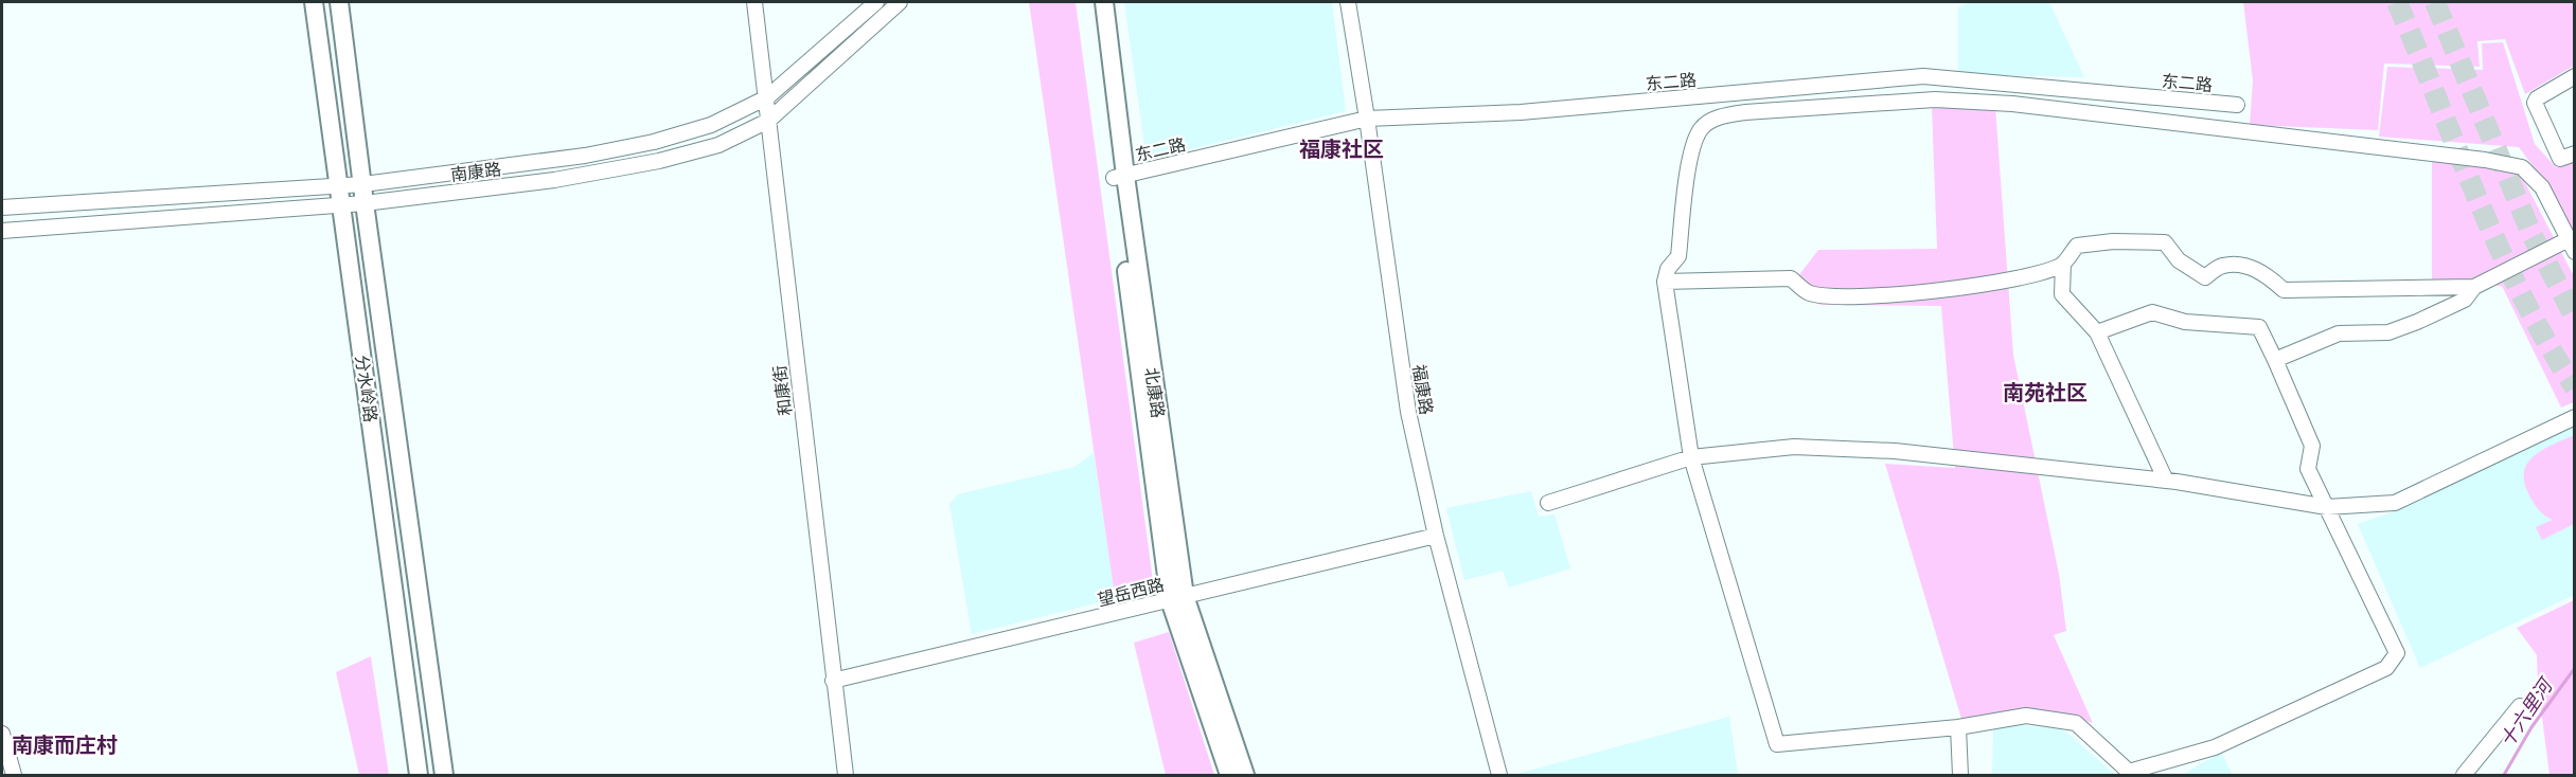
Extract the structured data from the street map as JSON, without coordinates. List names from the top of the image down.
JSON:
{
  "streets": {
    "main road": ["分水岭路", "北康路"],
    "street": [
      "东二路",
      "南康路",
      "福康路",
      "和康街",
      "望岳西路"
    ]
  },
  "crossings": [
    ["东二路", "福康路"],
    ["东二路", "北康路"],
    ["南康路", "分水岭路"],
    ["南康路", "和康街"],
    ["福康路", "望岳西路"],
    ["和康街", "望岳西路"],
    ["北康路", "望岳西路"]
  ],
  "districts": ["福康社区", "南苑社区", "南康而庄村"],
  "water": ["十六里河"]
}
